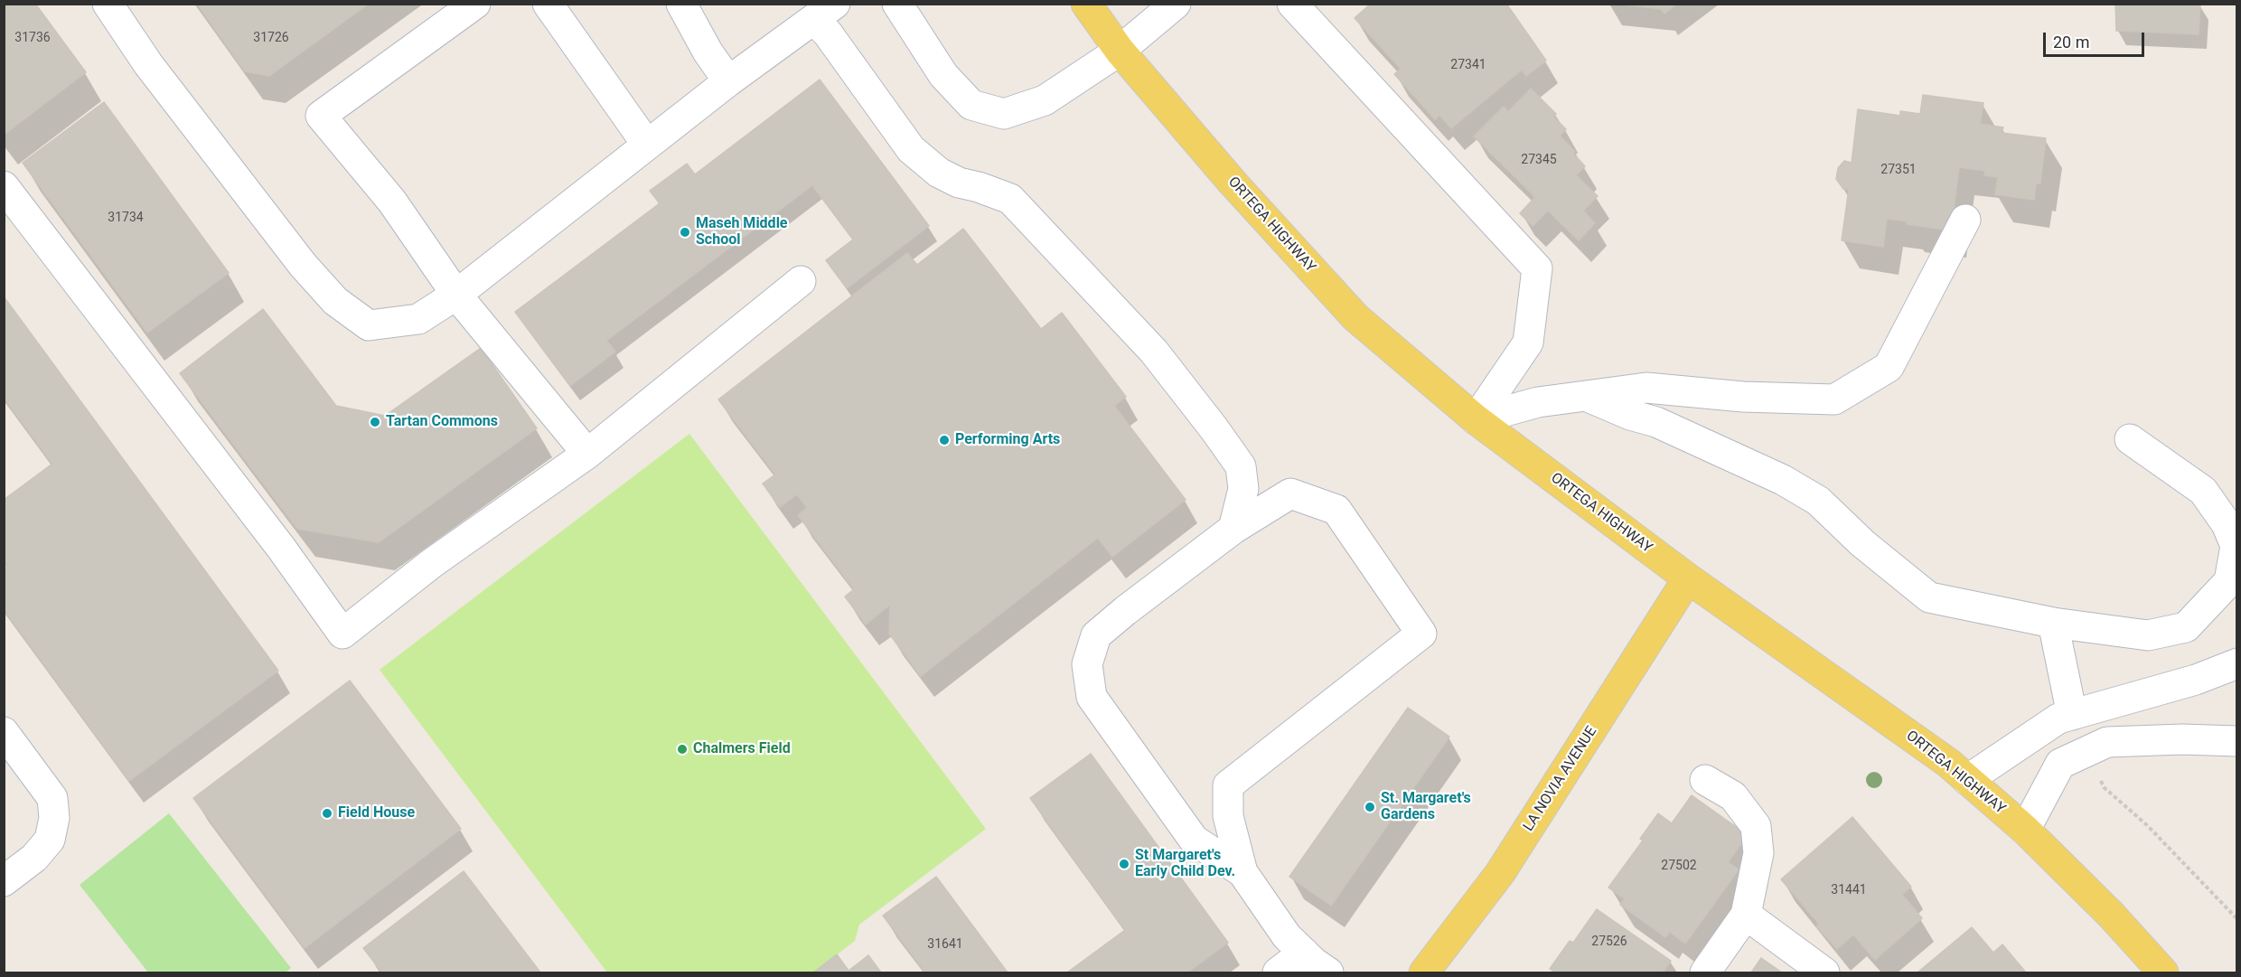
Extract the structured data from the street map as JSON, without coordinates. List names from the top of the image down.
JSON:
{
  "streets": {
    "main road": ["ORTEGA HIGHWAY", "LA NOVIA AVENUE"]
  },
  "crossings": [
    ["ORTEGA HIGHWAY", "LA NOVIA AVENUE"]
  ],
  "places": [
    "Maseh Middle School",
    "Tartan Commons",
    "Performing Arts",
    "Chalmers Field",
    "St. Margaret's Gardens",
    "Field House",
    "St Margaret's Early Child Dev."
  ],
  "house_numbers": [
    "31736",
    "31726",
    "27341",
    "27345",
    "27351",
    "31734",
    "27502",
    "31441",
    "27526",
    "31641"
  ],
  "scale_bar": "20 m"
}
